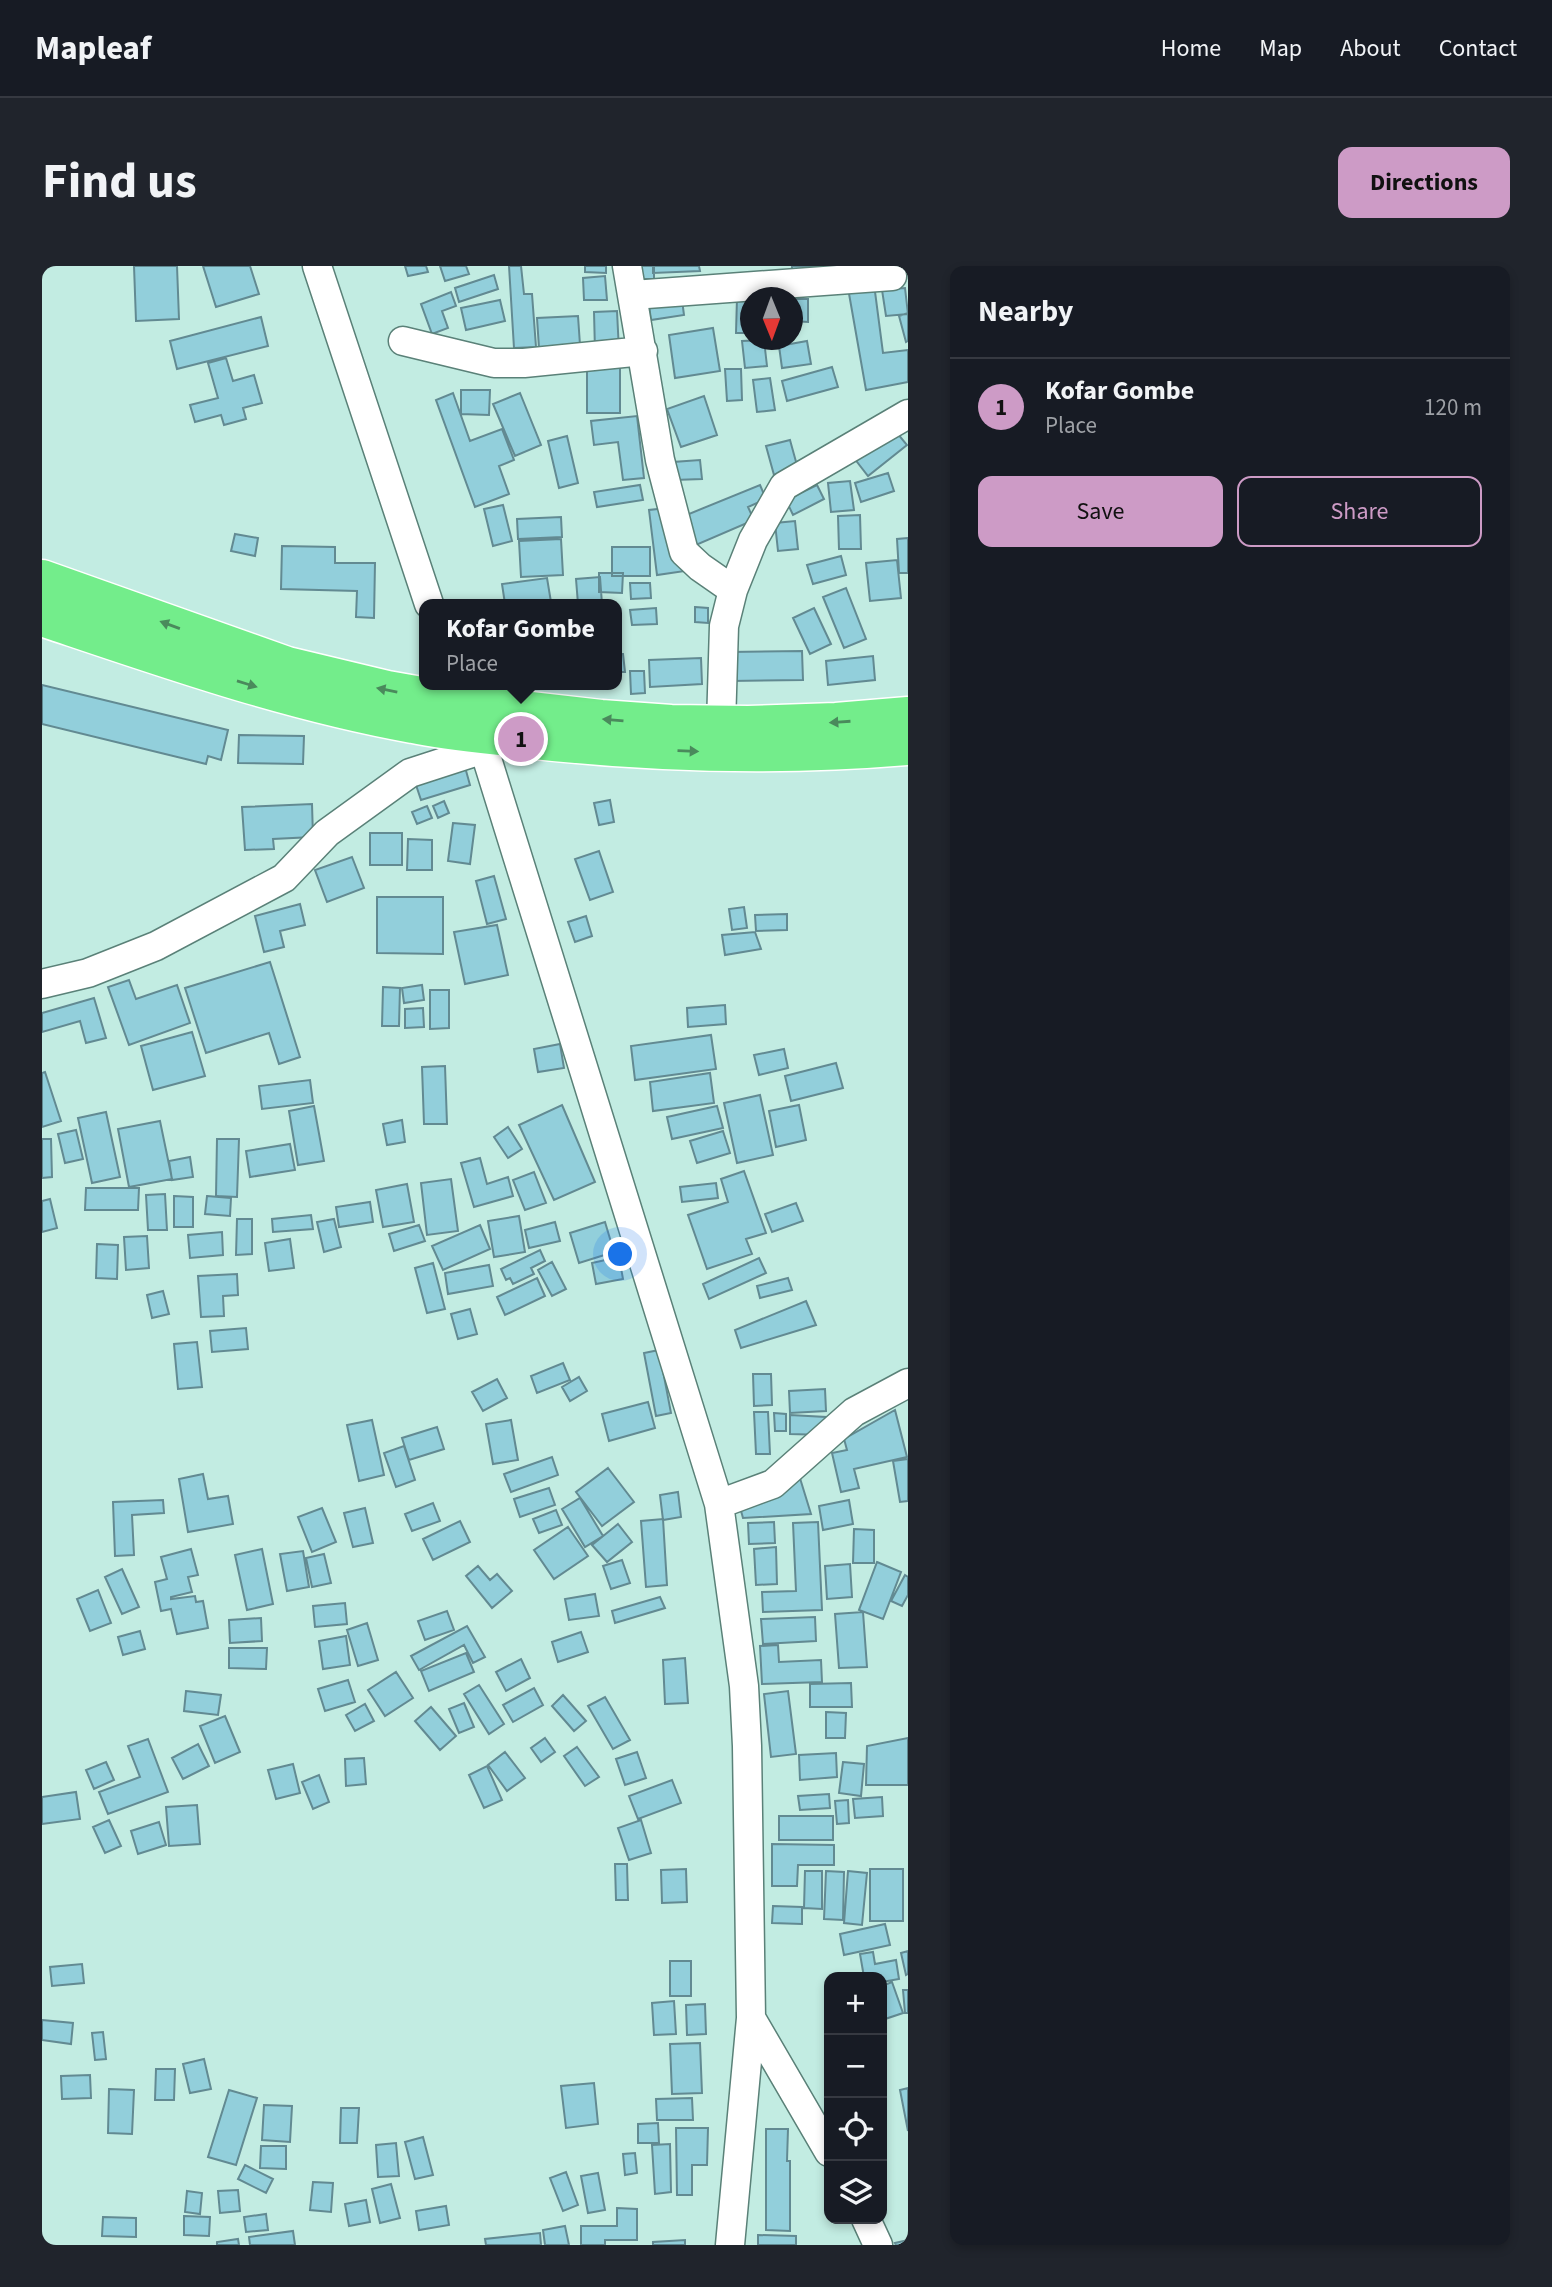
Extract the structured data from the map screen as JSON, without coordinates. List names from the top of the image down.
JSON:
{
  "north": "bottom",
  "page": {
    "header": "Mapleaf",
    "nav": [
      "Home",
      "Map",
      "About",
      "Contact"
    ],
    "title": "Find us",
    "buttons": [
      "Directions",
      ["Save", "Share"]
    ],
    "heading": "Nearby",
    "list": [
      {
        "mark": "1",
        "name": "Kofar Gombe",
        "note": "Place",
        "value": "120 m"
      }
    ],
    "popup": ["Kofar Gombe", "Place"],
    "pins": "1",
    "map_buttons": ["+", "−"]
  }
}
